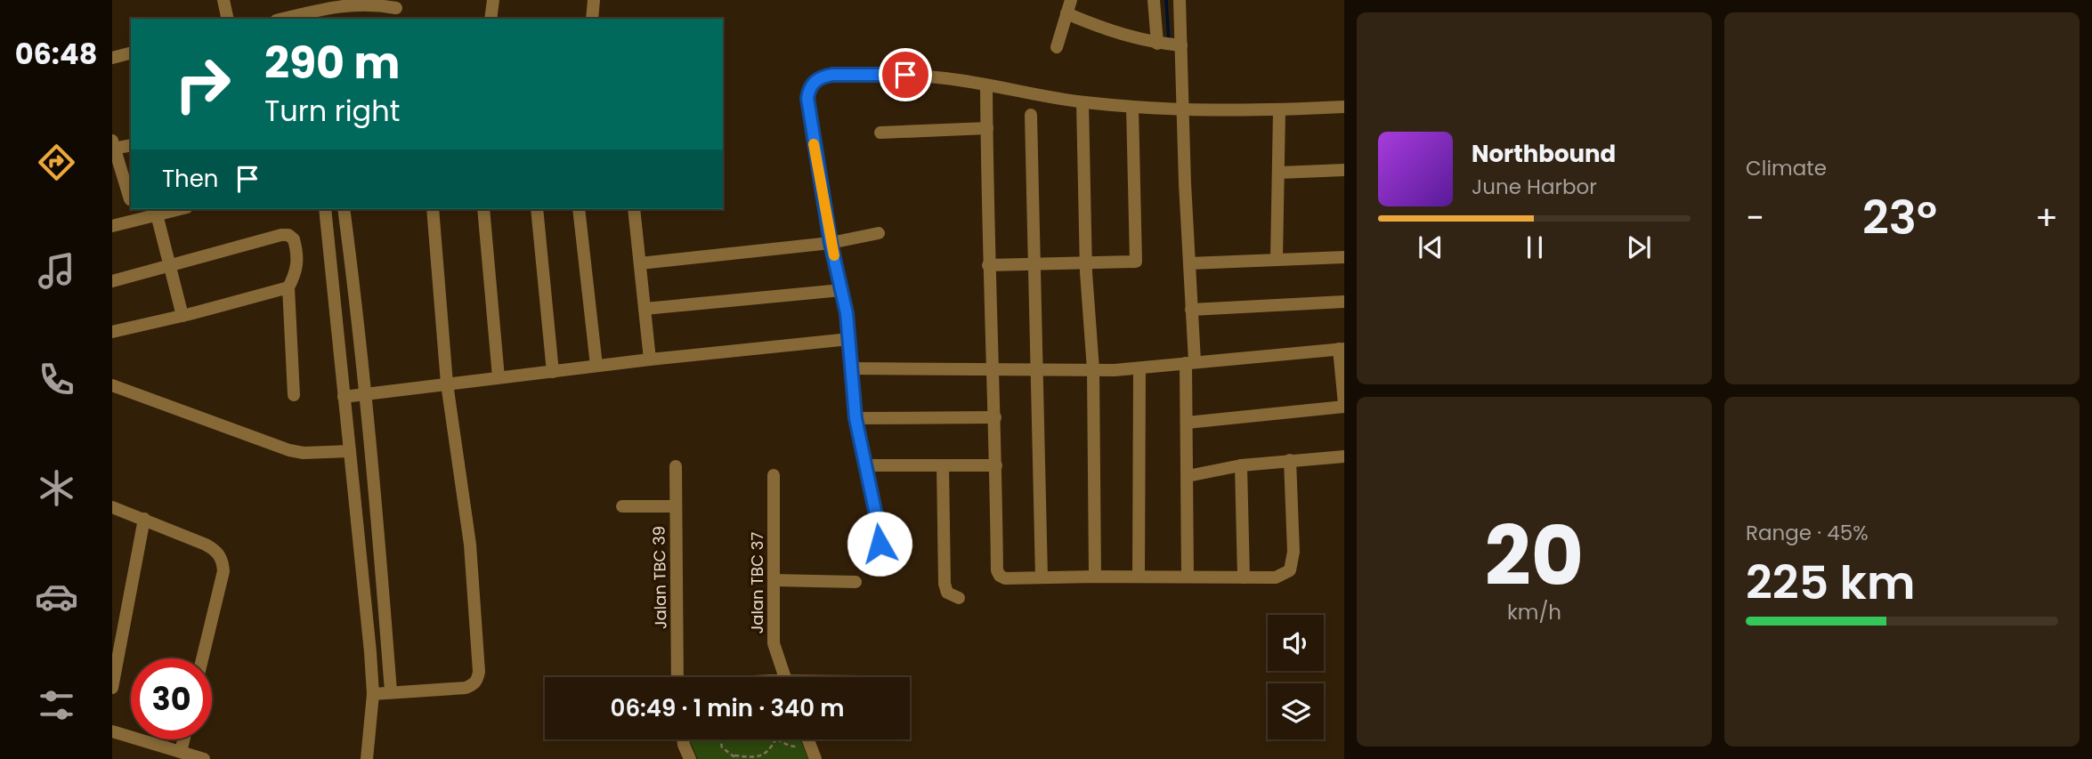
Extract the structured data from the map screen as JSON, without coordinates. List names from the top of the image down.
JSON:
{
  "streets": {
    "street": ["Jalan TBC 39", "Jalan TBC 37"]
  },
  "page": {
    "tabs": "06:48",
    "tile": [
      "Climate",
      ["20", "km/h"],
      ["Range · 45%", "225 km"]
    ],
    "turn": ["290 m", "Turn right"],
    "song": ["Northbound", "June Harbor"],
    "then": "Then",
    "heat": ["−", "23°", "+"],
    "limit": "30",
    "trip": "06:49 · 1 min · 340 m"
  }
}
